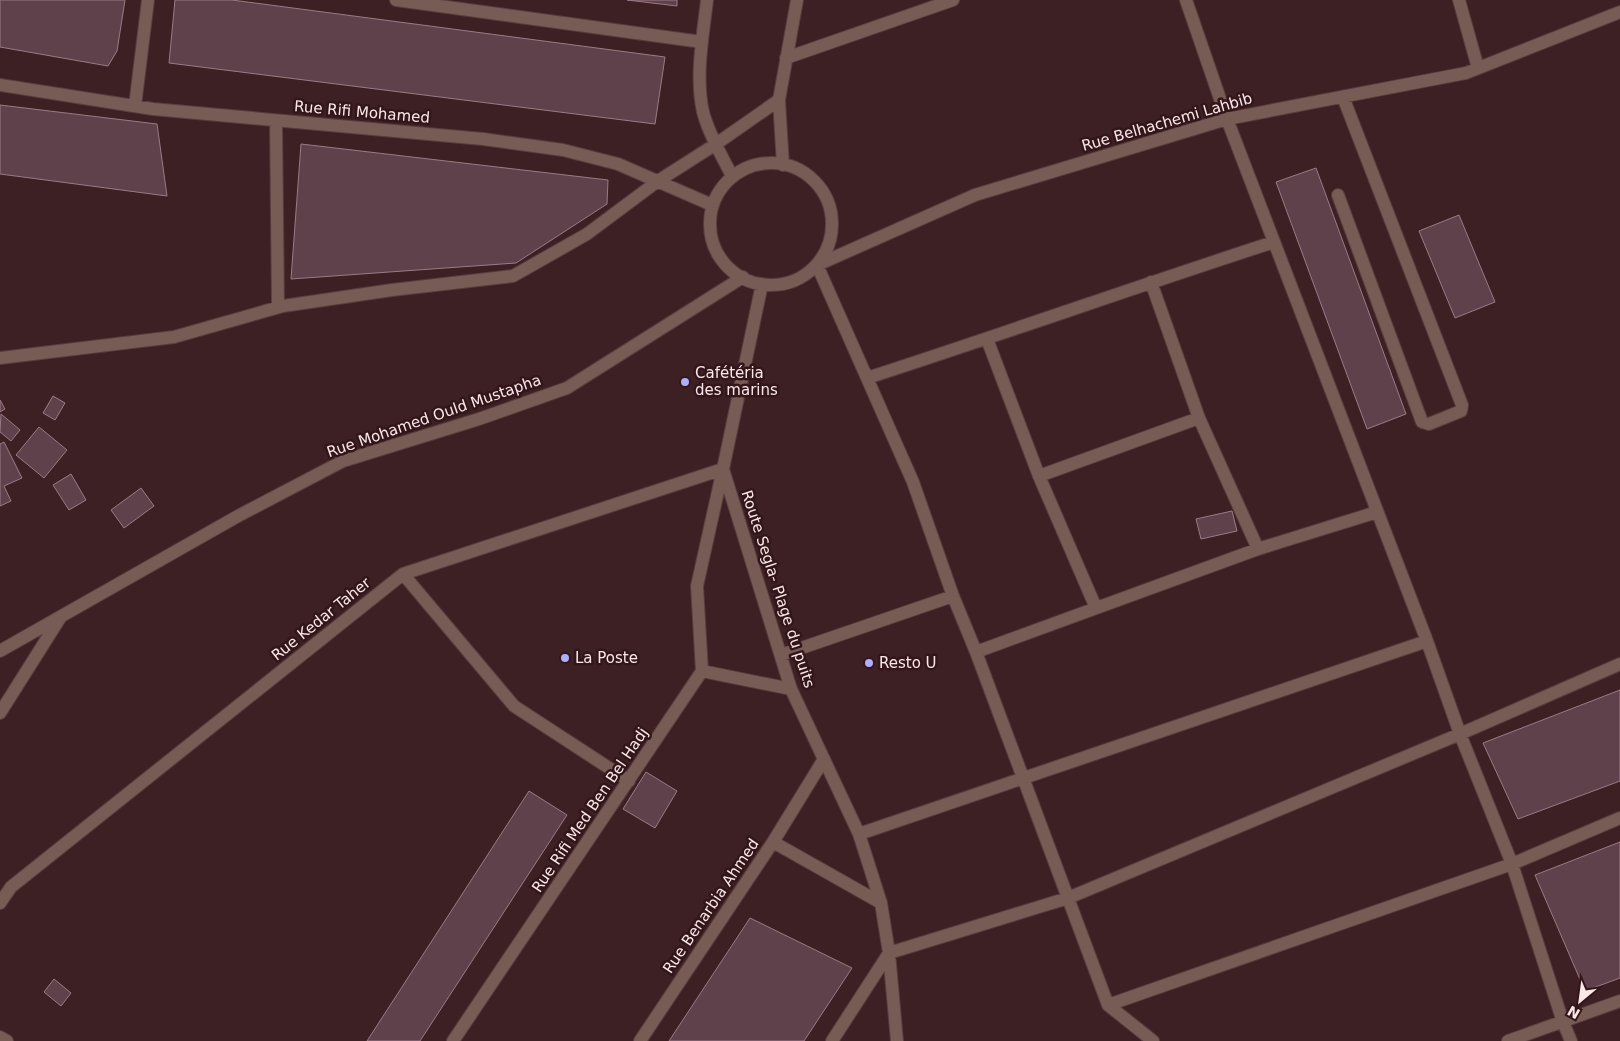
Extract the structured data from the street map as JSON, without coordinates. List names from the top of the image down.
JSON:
{
  "streets": {
    "street": [
      "Rue Rifi Mohamed",
      "Rue Belhachemi Lahbib",
      "Rue Mohamed Ould Mustapha",
      "Route Segla- Plage du puits",
      "Rue Kedar Taher",
      "Rue Rifi Med Ben Bel Hadj",
      "Rue Benarbia Ahmed"
    ]
  },
  "crossings": [
    ["Rue Rifi Mohamed", "Rue Belhachemi Lahbib"],
    ["Rue Rifi Mohamed", "Rue Mohamed Ould Mustapha"],
    ["Rue Rifi Mohamed", "Route Segla- Plage du puits"],
    ["Rue Belhachemi Lahbib", "Rue Mohamed Ould Mustapha"],
    ["Rue Belhachemi Lahbib", "Route Segla- Plage du puits"],
    ["Rue Mohamed Ould Mustapha", "Route Segla- Plage du puits"],
    ["Route Segla- Plage du puits", "Rue Kedar Taher"],
    ["Route Segla- Plage du puits", "Rue Benarbia Ahmed"]
  ],
  "places": ["Cafétéria des marins", "La Poste", "Resto U"],
  "north": "bottom left"
}
